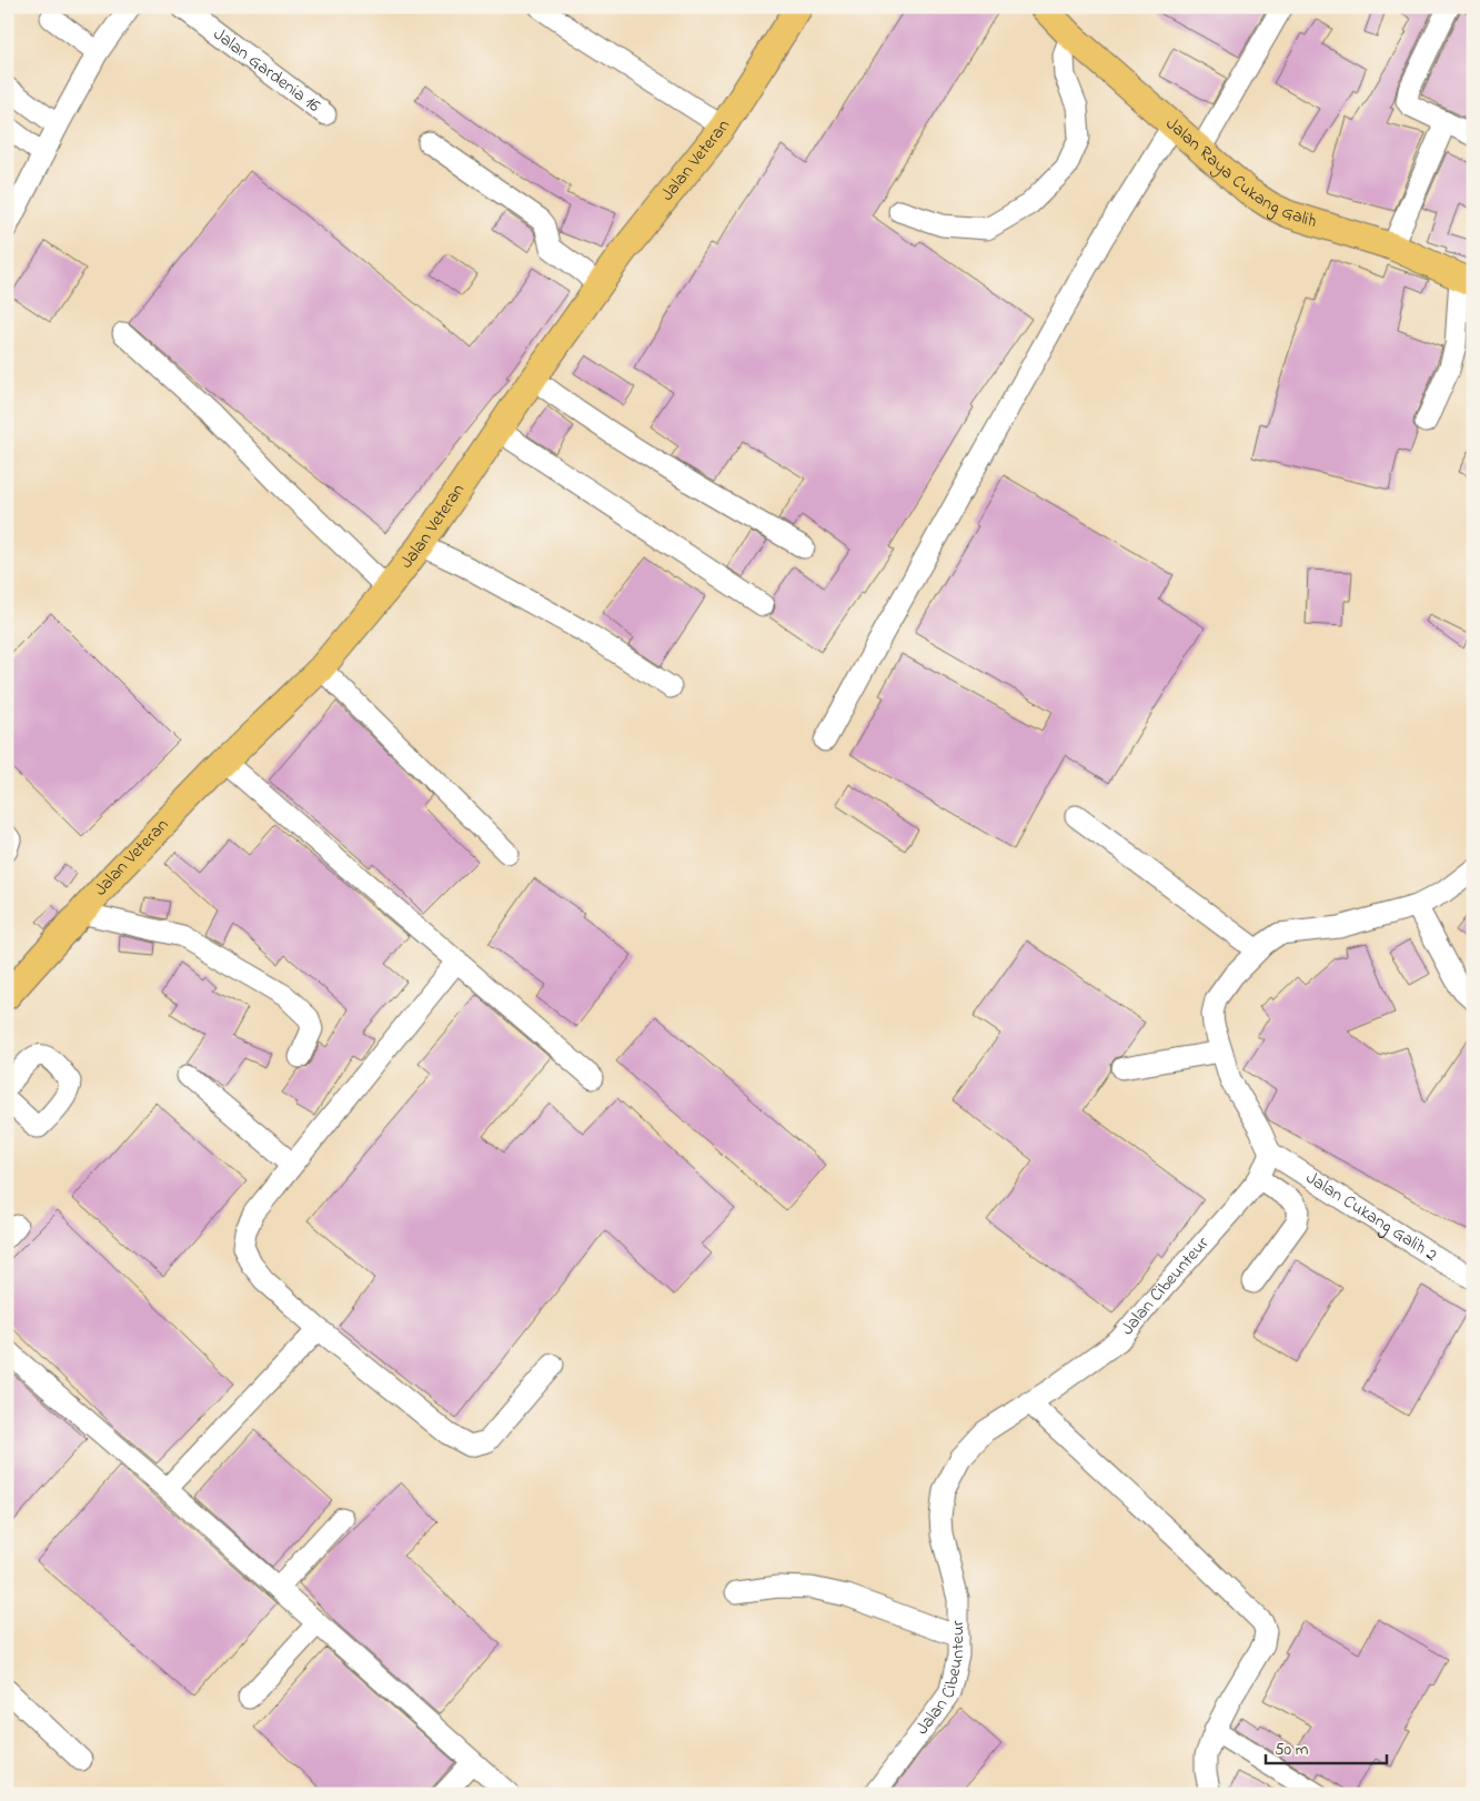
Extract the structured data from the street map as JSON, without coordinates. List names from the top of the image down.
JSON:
{
  "streets": {
    "main road": ["Jalan Veteran", "Jalan Raya Cukang Galih"],
    "street": ["Jalan Gardenia 16", "Jalan Cukang Galih 2", "Jalan Cibeunteur"]
  },
  "crossings": [
    ["Jalan Cukang Galih 2", "Jalan Cibeunteur"]
  ],
  "scale_bar": "50 m"
}
